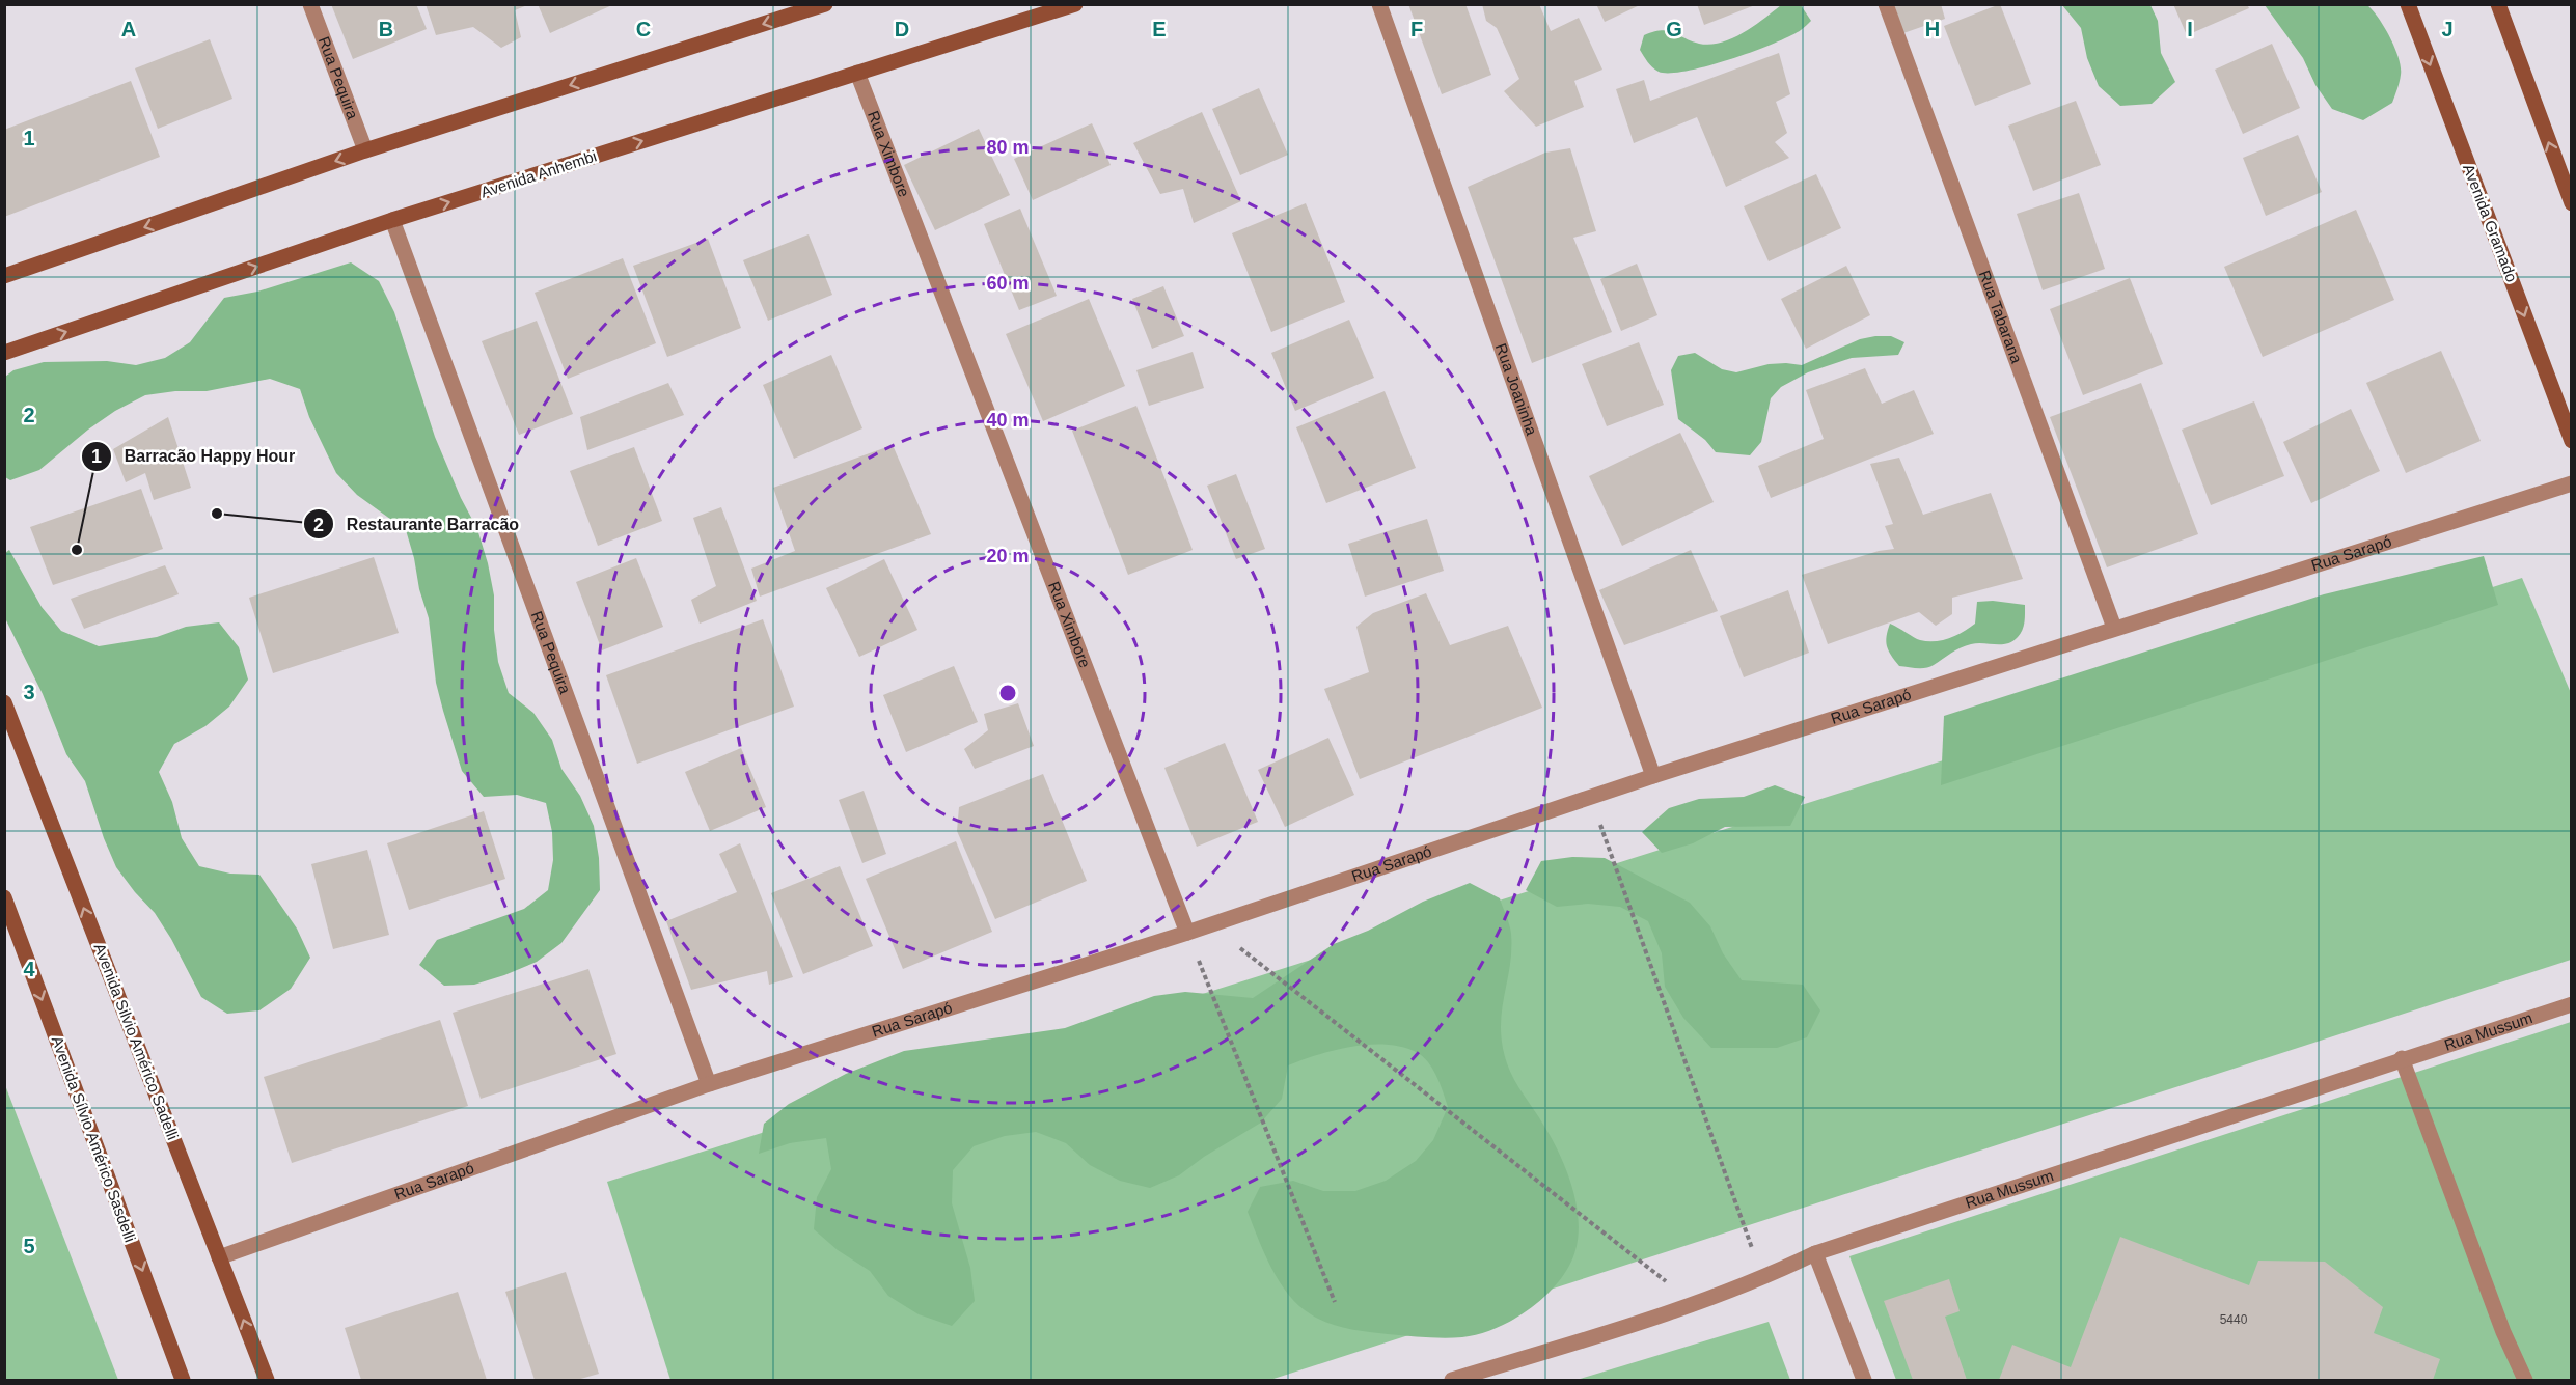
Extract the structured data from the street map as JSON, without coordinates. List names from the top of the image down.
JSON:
{
  "streets": {
    "street": [
      "Rua Pequira",
      "Rua Ximbore",
      "Avenida Anhembi",
      "Avenida Gramado",
      "Rua Tabarana",
      "Rua Joaninha",
      "Rua Sarapó",
      "Rua Mussum",
      "Avenida Silvio Américo Sadelli",
      "Avenida Sílvio Américo Sasdelli"
    ]
  },
  "crossings": [
    ["Rua Pequira", "Avenida Anhembi"],
    ["Rua Pequira", "Rua Sarapó"],
    ["Rua Ximbore", "Avenida Anhembi"],
    ["Rua Ximbore", "Rua Sarapó"],
    ["Rua Tabarana", "Rua Sarapó"],
    ["Rua Joaninha", "Rua Sarapó"],
    ["Rua Sarapó", "Avenida Silvio Américo Sadelli"]
  ],
  "one_way": ["Avenida Silvio Américo Sadelli", "Avenida Sílvio Américo Sasdelli"],
  "places": ["Restaurante Barracão", "Barracão Happy Hour"],
  "house_numbers": ["5440"],
  "grid": {
    "columns": [
      "A",
      "B",
      "C",
      "D",
      "E",
      "F",
      "G",
      "H",
      "I",
      "J"
    ],
    "rows": [
      "1",
      "2",
      "3",
      "4",
      "5"
    ]
  },
  "rings": [
    "80 m",
    "60 m",
    "40 m",
    "20 m"
  ]
}
